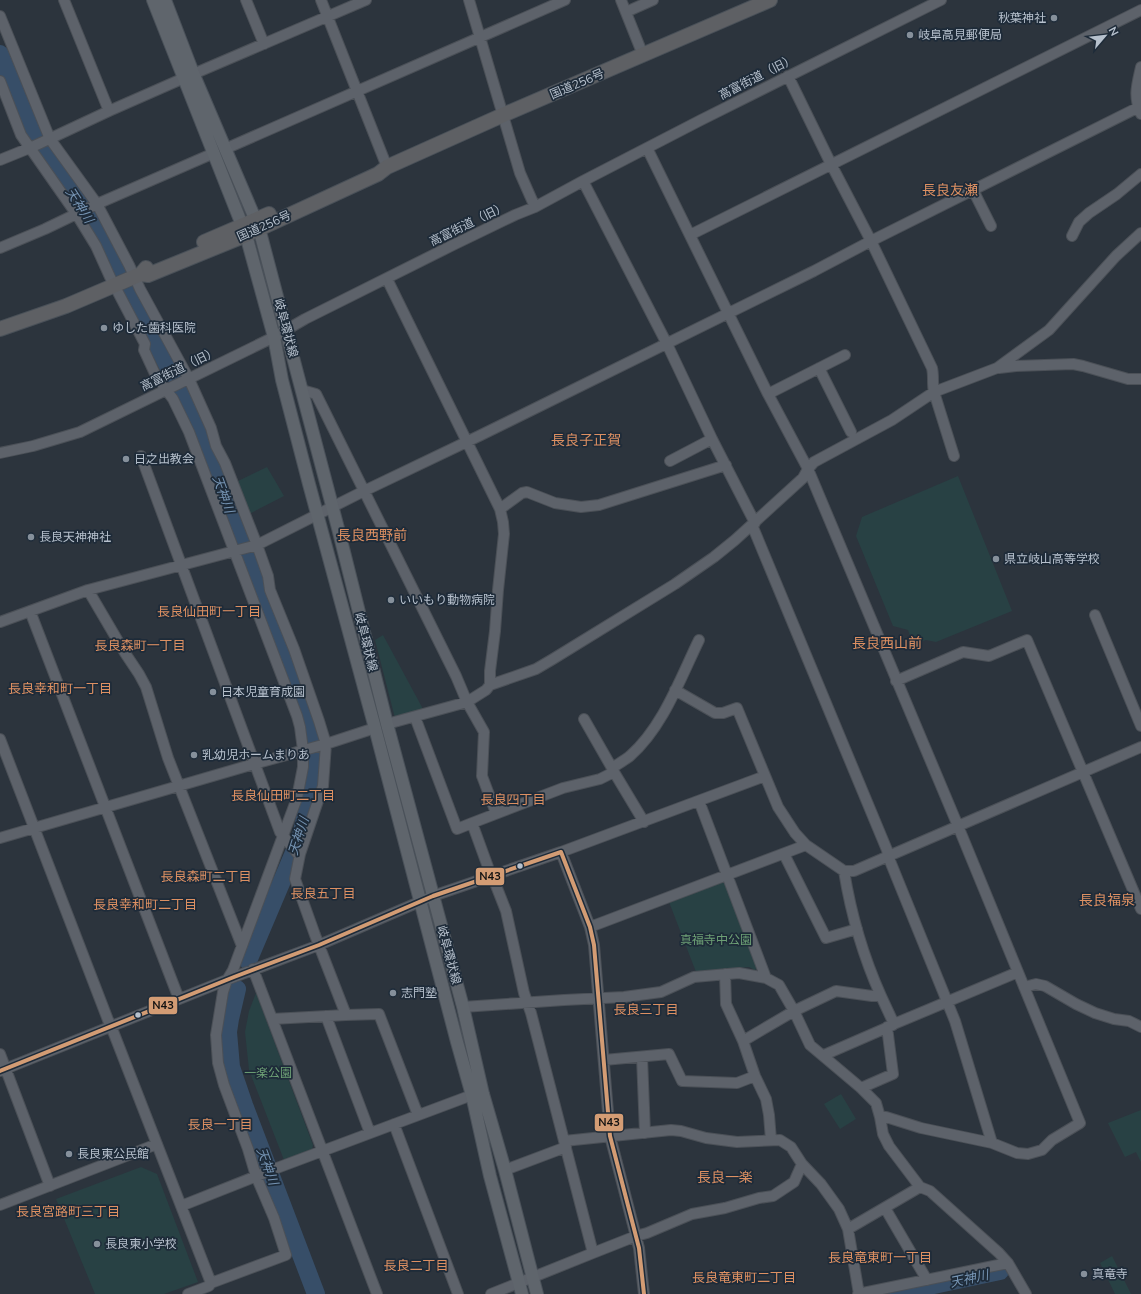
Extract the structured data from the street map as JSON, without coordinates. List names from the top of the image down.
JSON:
{
  "streets": {
    "highway": ["国道256号"],
    "main road": ["岐阜環状線"],
    "street": ["高富街道（旧）"]
  },
  "crossings": [
    ["高富街道（旧）", "岐阜環状線"],
    ["国道256号", "岐阜環状線"]
  ],
  "districts": [
    "長良友瀬",
    "長良子正賀",
    "長良西野前",
    "長良仙田町一丁目",
    "長良西山前",
    "長良森町一丁目",
    "長良幸和町一丁目",
    "長良仙田町二丁目",
    "長良四丁目",
    "長良森町二丁目",
    "長良五丁目",
    "長良福泉",
    "長良幸和町二丁目",
    "長良三丁目",
    "長良一丁目",
    "長良一楽",
    "長良宮路町三丁目",
    "長良竜東町一丁目",
    "長良二丁目",
    "長良竜東町二丁目"
  ],
  "water": ["天神川"],
  "parks": ["真福寺中公園", "一楽公園"],
  "places": [
    "秋葉神社",
    "岐阜高見郵便局",
    "ゆした歯科医院",
    "日之出教会",
    "長良天神神社",
    "県立岐山高等学校",
    "いいもり動物病院",
    "日本児童育成園",
    "乳幼児ホームまりあ",
    "志門塾",
    "長良東公民館",
    "長良東小学校",
    "真竜寺"
  ],
  "lines": ["transit line N43"],
  "north": "top right"
}
